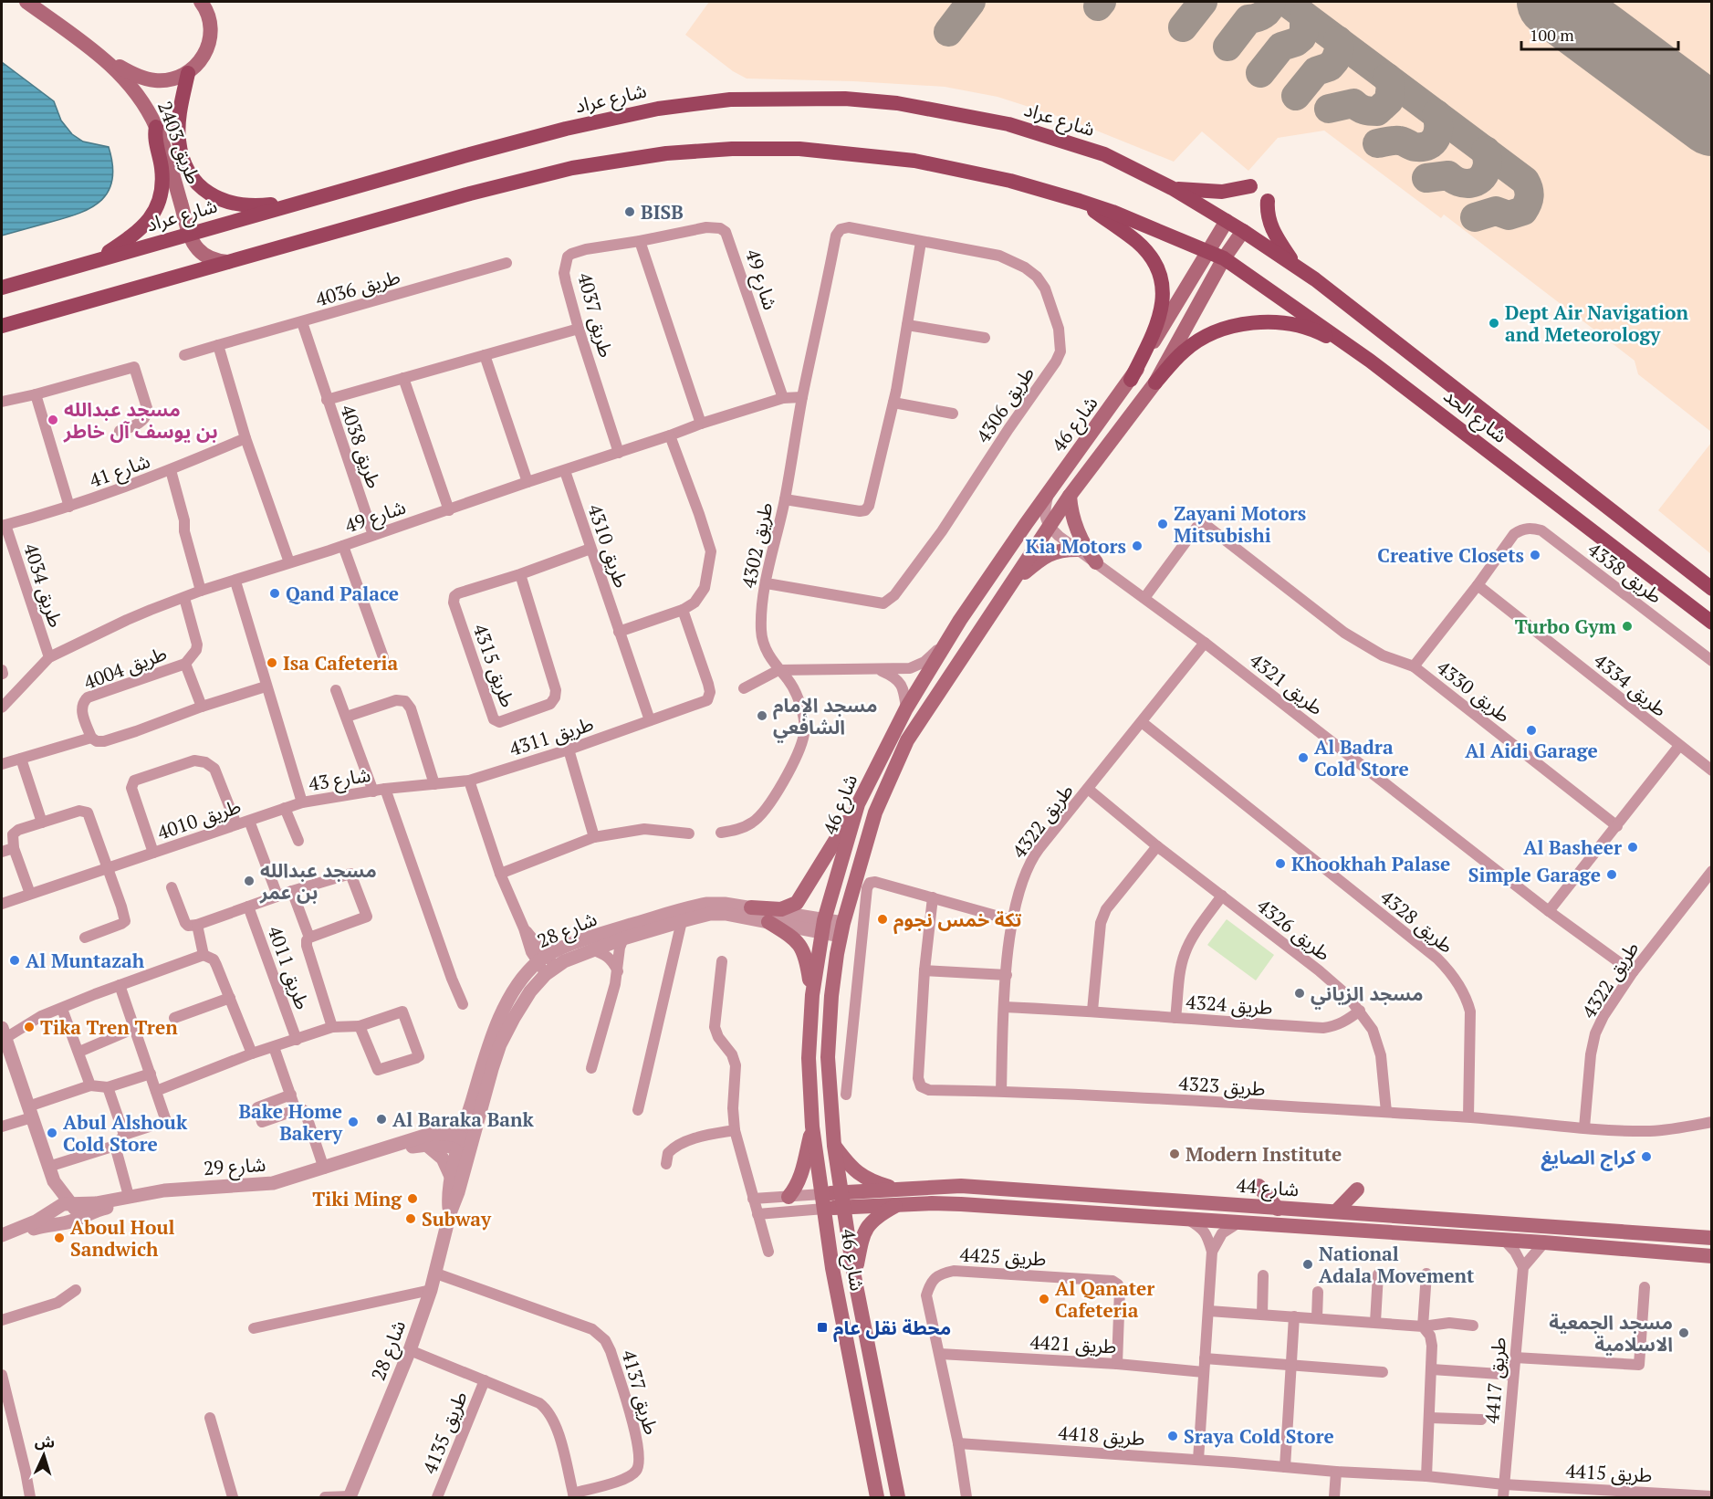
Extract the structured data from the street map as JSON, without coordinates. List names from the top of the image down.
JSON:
{
  "streets": {
    "main road": [
      "شارع عراد",
      "طريق 2403",
      "شارع الحد",
      "شارع 46",
      "شارع 44"
    ],
    "street": [
      "شارع 49",
      "طريق 4036",
      "طريق 4037",
      "طريق 4306",
      "طريق 4038",
      "شارع 41",
      "طريق 4302",
      "طريق 4310",
      "طريق 4338",
      "طريق 4034",
      "طريق 4315",
      "طريق 4004",
      "طريق 4321",
      "طريق 4334",
      "طريق 4330",
      "طريق 4311",
      "شارع 43",
      "طريق 4010",
      "طريق 4322",
      "طريق 4328",
      "شارع 28",
      "طريق 4326",
      "طريق 4011",
      "طريق 4324",
      "طريق 4323",
      "شارع 29",
      "طريق 4425",
      "طريق 4421",
      "طريق 4417",
      "طريق 4137",
      "طريق 4135",
      "طريق 4418",
      "طريق 4415"
    ]
  },
  "crossings": [
    ["شارع عراد", "طريق 2403"],
    ["شارع عراد", "شارع الحد"],
    ["شارع عراد", "شارع 46"],
    ["شارع 49", "طريق 4037"],
    ["شارع 49", "طريق 4038"],
    ["شارع 49", "طريق 4302"],
    ["شارع 49", "طريق 4310"],
    ["شارع 49", "طريق 4034"],
    ["شارع 49", "طريق 4004"],
    ["شارع 49", "شارع 43"],
    ["طريق 4036", "طريق 4038"],
    ["طريق 4037", "طريق 4038"],
    ["طريق 4306", "طريق 4302"],
    ["شارع الحد", "شارع 46"],
    ["شارع 46", "طريق 4321"],
    ["شارع 46", "شارع 28"],
    ["شارع 46", "شارع 44"],
    ["شارع 41", "طريق 4034"],
    ["طريق 4310", "طريق 4315"],
    ["طريق 4310", "طريق 4311"],
    ["طريق 4338", "طريق 4330"],
    ["طريق 4321", "طريق 4322"],
    ["طريق 4334", "طريق 4330"],
    ["طريق 4311", "شارع 43"],
    ["شارع 43", "طريق 4010"],
    ["طريق 4322", "طريق 4328"],
    ["طريق 4322", "طريق 4326"],
    ["طريق 4322", "طريق 4324"],
    ["طريق 4322", "طريق 4323"],
    ["طريق 4328", "طريق 4323"],
    ["شارع 28", "شارع 29"],
    ["شارع 28", "طريق 4137"],
    ["شارع 28", "طريق 4135"],
    ["طريق 4326", "طريق 4324"],
    ["طريق 4326", "طريق 4323"],
    ["طريق 4425", "طريق 4421"],
    ["طريق 4425", "طريق 4418"],
    ["طريق 4417", "طريق 4418"],
    ["طريق 4417", "طريق 4415"],
    ["طريق 4137", "طريق 4135"],
    ["طريق 4418", "طريق 4415"]
  ],
  "places": {
    "other": [
      "BISB",
      "Dept Air Navigation and Meteorology",
      "مسجد عبدالله بن يوسف آل خاطر",
      "Zayani Motors Mitsubishi",
      "Kia Motors",
      "Creative Closets",
      "Qand Palace",
      "Turbo Gym",
      "Isa Cafeteria",
      "مسجد الإمام الشافعي",
      "Al Aidi Garage",
      "Al Badra Cold Store",
      "Al Basheer",
      "Khookhah Palase",
      "Simple Garage",
      "مسجد عبدالله بن عمر",
      "تكة خمس نجوم",
      "Al Muntazah",
      "مسجد الزياني",
      "Tika Tren Tren",
      "Al Baraka Bank",
      "Bake Home Bakery",
      "Abul Alshouk Cold Store",
      "Modern Institute",
      "كراج الصايغ",
      "Tiki Ming",
      "Subway",
      "Aboul Houl Sandwich",
      "National Adala Movement",
      "Al Qanater Cafeteria",
      "مسجد الجمعية الاسلامية",
      "Sraya Cold Store"
    ],
    "transit": ["محطة نقل عام"]
  },
  "scale_bar": "100 m",
  "north": "top"
}
